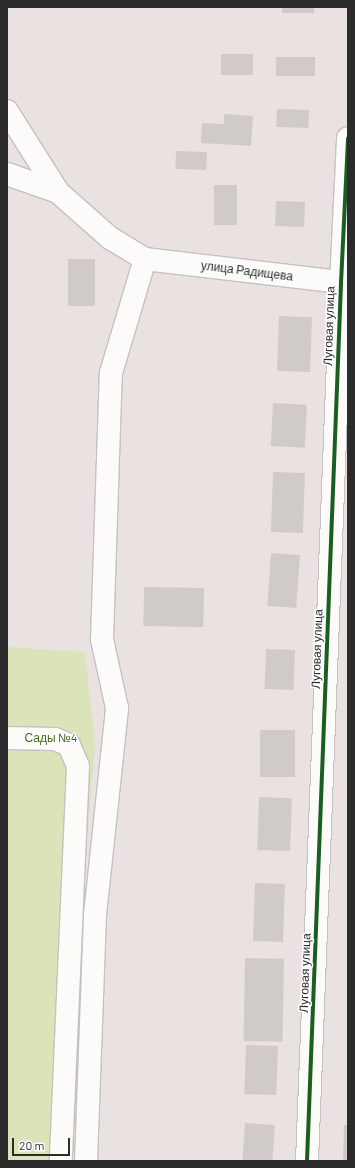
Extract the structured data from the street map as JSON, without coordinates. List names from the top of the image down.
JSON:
{
  "streets": {
    "street": ["улица Радищева", "Луговая улица"]
  },
  "crossings": [
    ["улица Радищева", "Луговая улица"]
  ],
  "parks": ["Сады №4"],
  "scale_bar": "20 m"
}
